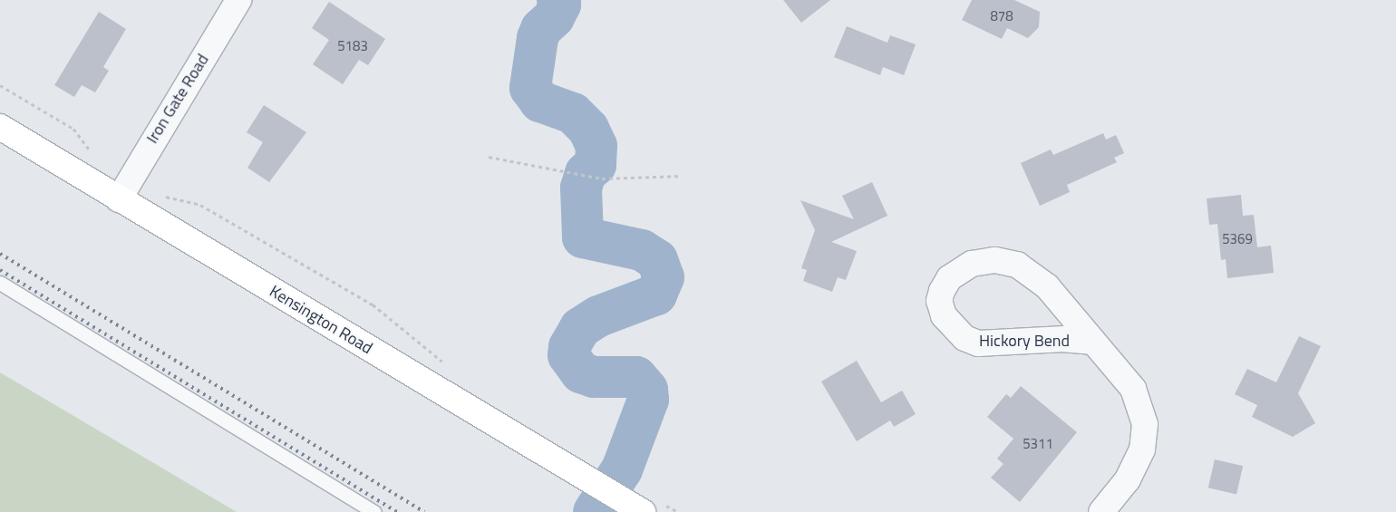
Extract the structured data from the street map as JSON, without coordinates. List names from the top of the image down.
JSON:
{
  "streets": {
    "street": ["Iron Gate Road", "Kensington Road", "Hickory Bend"]
  },
  "crossings": [
    ["Iron Gate Road", "Kensington Road"]
  ],
  "house_numbers": [
    "878",
    "5183",
    "5369",
    "5311"
  ]
}
